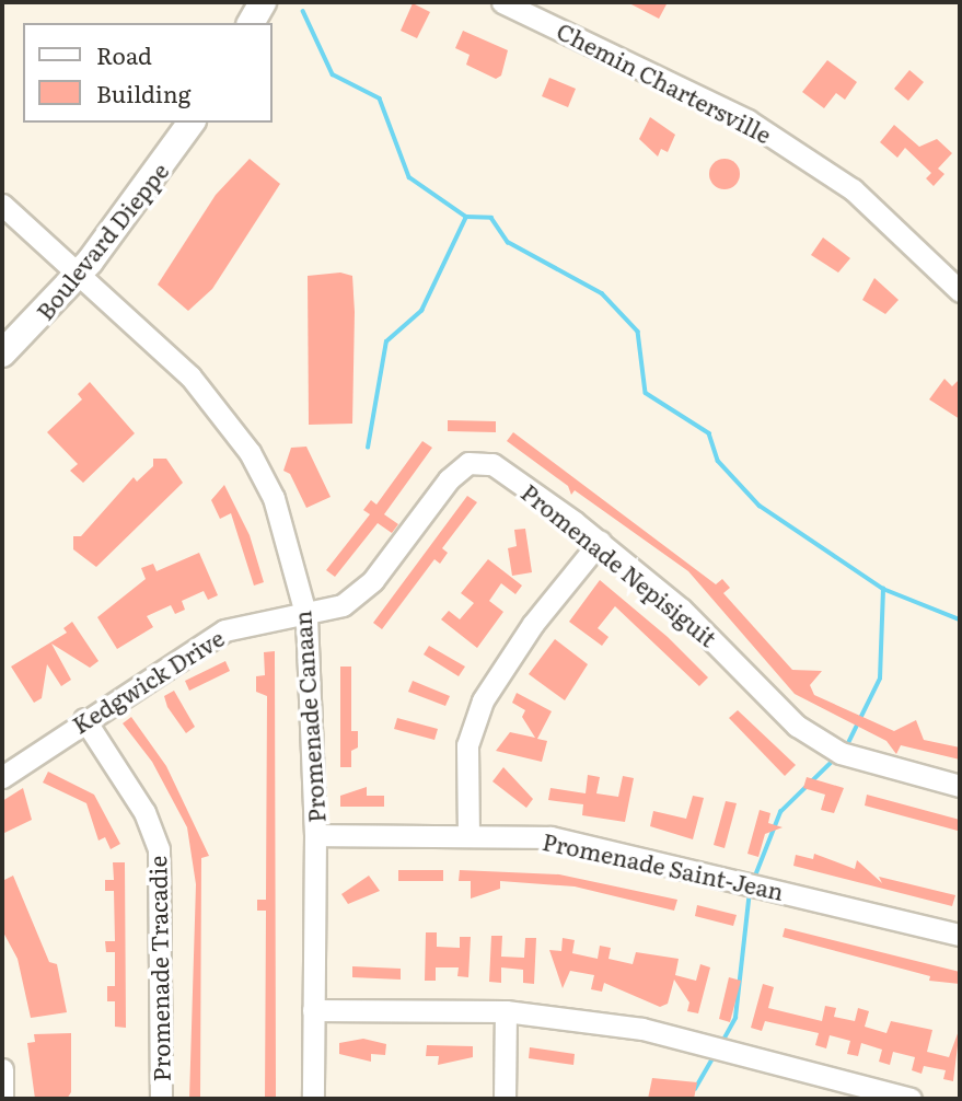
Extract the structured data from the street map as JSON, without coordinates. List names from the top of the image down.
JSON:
{
  "streets": {
    "main road": ["Boulevard Dieppe"],
    "street": [
      "Chemin Chartersville",
      "Promenade Nepisiguit",
      "Kedgwick Drive",
      "Promenade Canaan",
      "Promenade Saint-Jean",
      "Promenade Tracadie"
    ]
  },
  "crossings": [
    ["Boulevard Dieppe", "Promenade Canaan"],
    ["Promenade Nepisiguit", "Kedgwick Drive"],
    ["Promenade Nepisiguit", "Promenade Canaan"],
    ["Kedgwick Drive", "Promenade Canaan"],
    ["Kedgwick Drive", "Promenade Tracadie"],
    ["Promenade Canaan", "Promenade Saint-Jean"]
  ],
  "legend": ["Road", "Building"]
}
